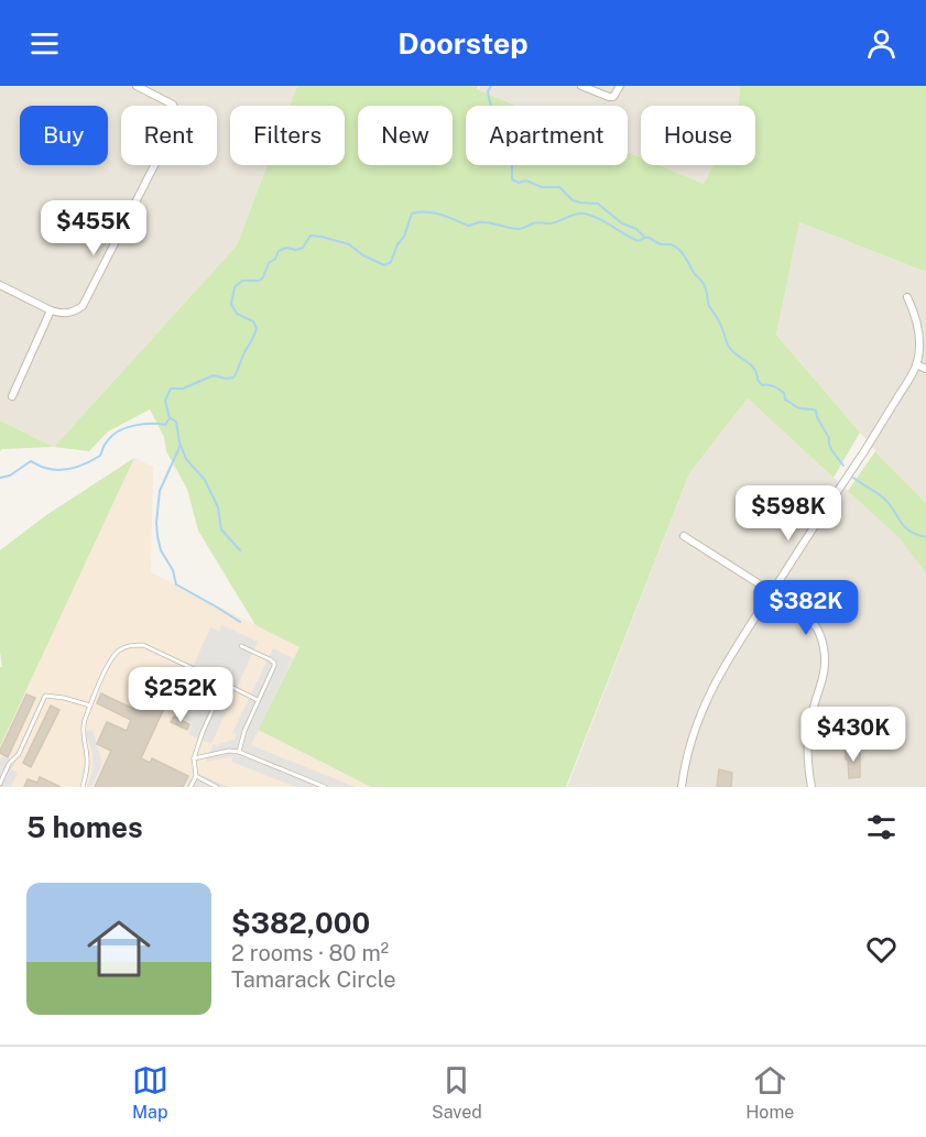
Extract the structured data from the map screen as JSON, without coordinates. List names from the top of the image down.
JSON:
{
  "page": {
    "header": "Doorstep",
    "chip": [
      "Buy",
      "Rent",
      "Filters",
      "New",
      "Apartment",
      "House"
    ],
    "price": [
      "$455K",
      "$598K",
      "$382K",
      "$252K",
      "$430K"
    ],
    "heading": "5 homes",
    "list": [
      {
        "name": "$382,000",
        "note": "2 rooms · 80 m² · Tamarack Circle"
      }
    ],
    "tabs": ["Map", "Saved", "Home"]
  }
}
